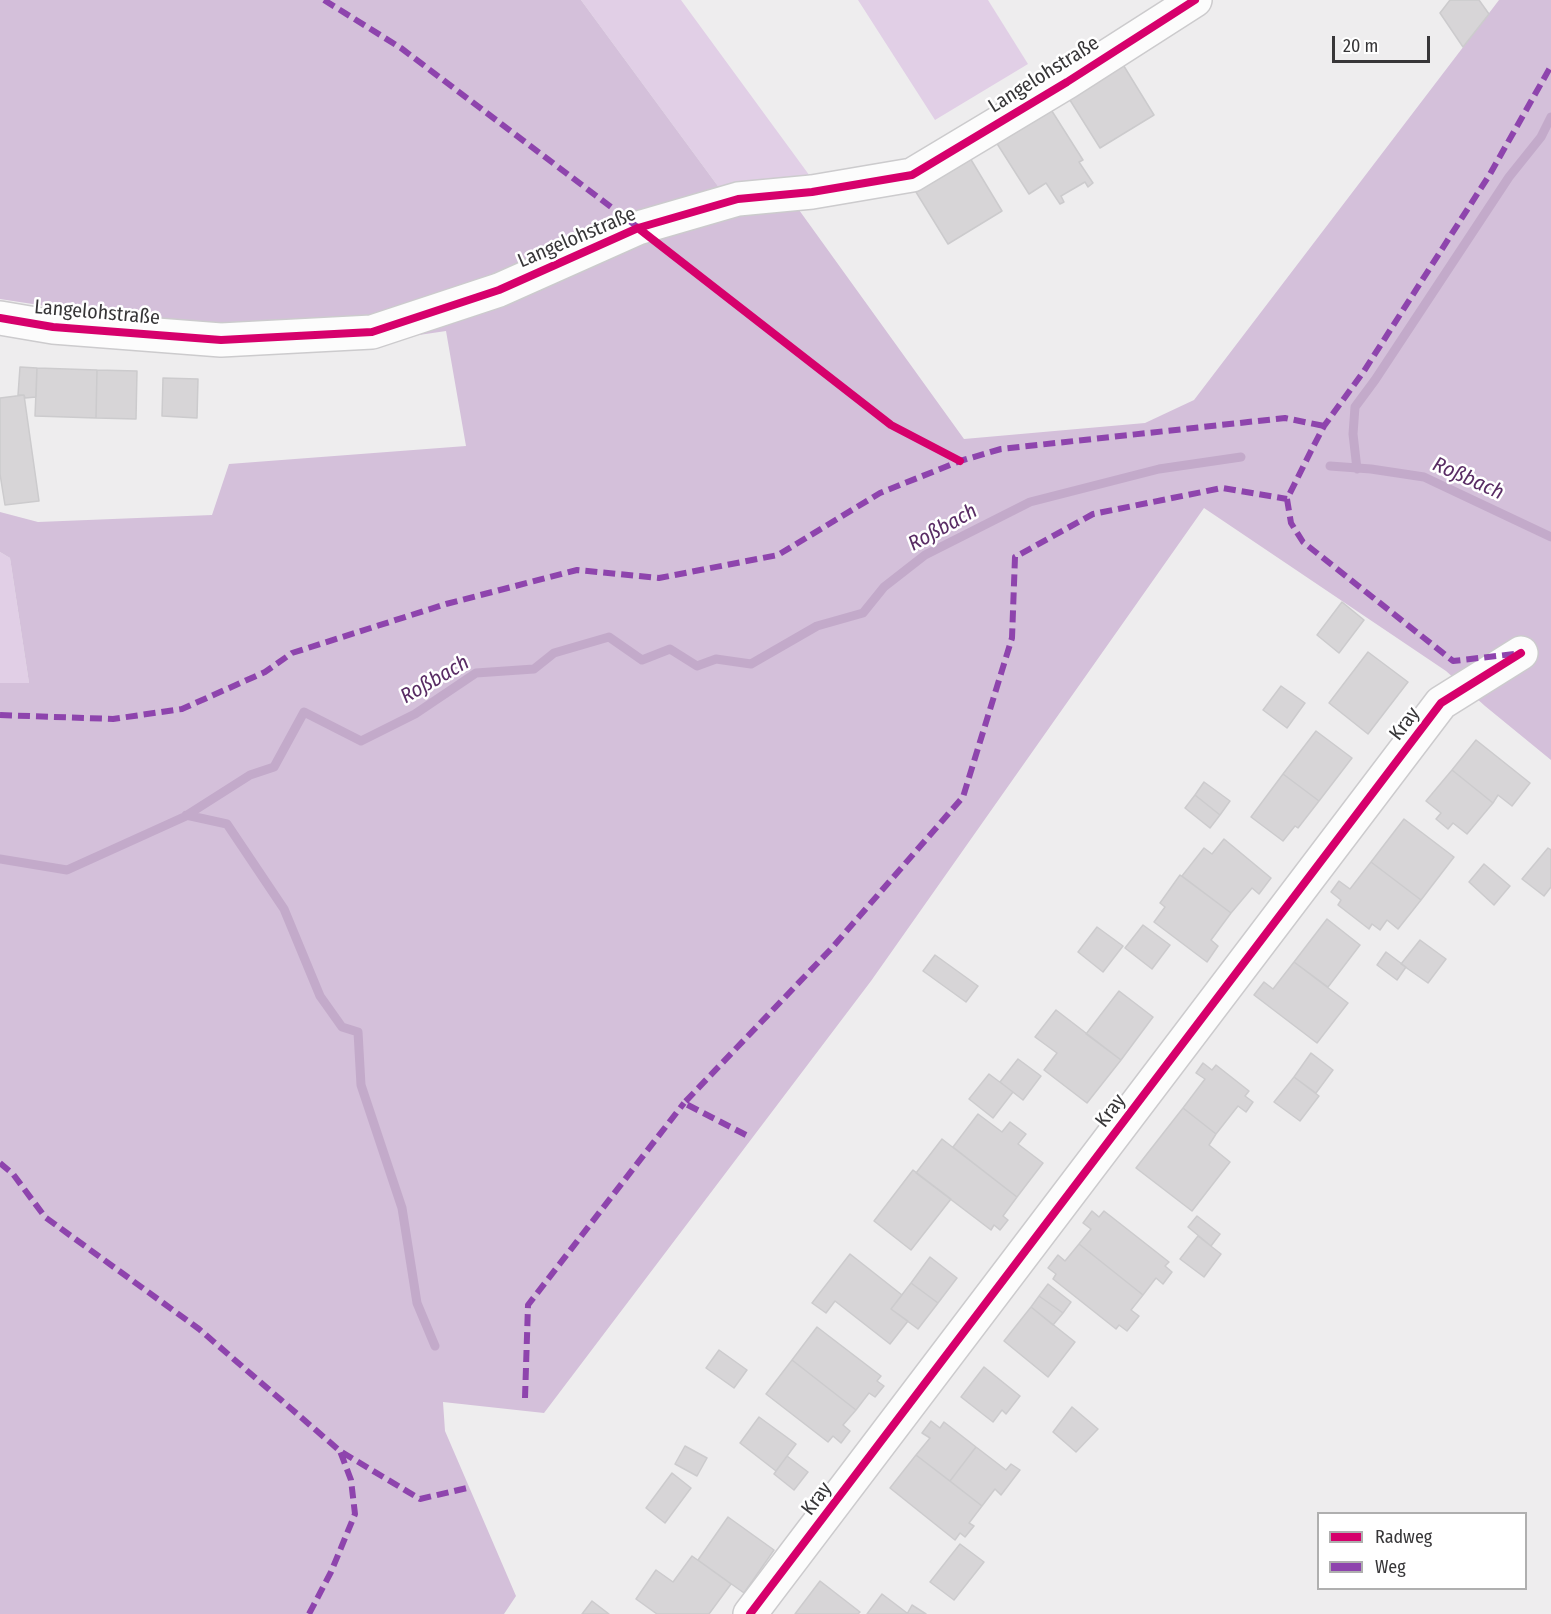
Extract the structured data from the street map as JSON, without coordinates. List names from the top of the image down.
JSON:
{
  "streets": {
    "street": ["Langelohstraße", "Kray"]
  },
  "water": ["Roßbach"],
  "legend": ["Radweg", "Weg"],
  "scale_bar": "20 m"
}
